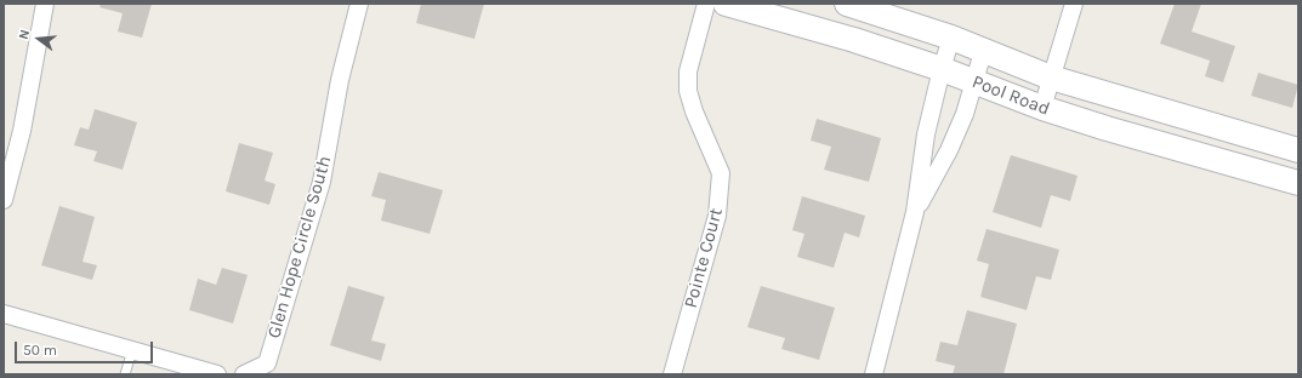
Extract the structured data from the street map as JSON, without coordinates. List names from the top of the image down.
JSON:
{
  "streets": {
    "main road": ["Pool Road"],
    "street": ["Glen Hope Circle South", "Pointe Court"]
  },
  "scale_bar": "50 m",
  "north": "left"
}
